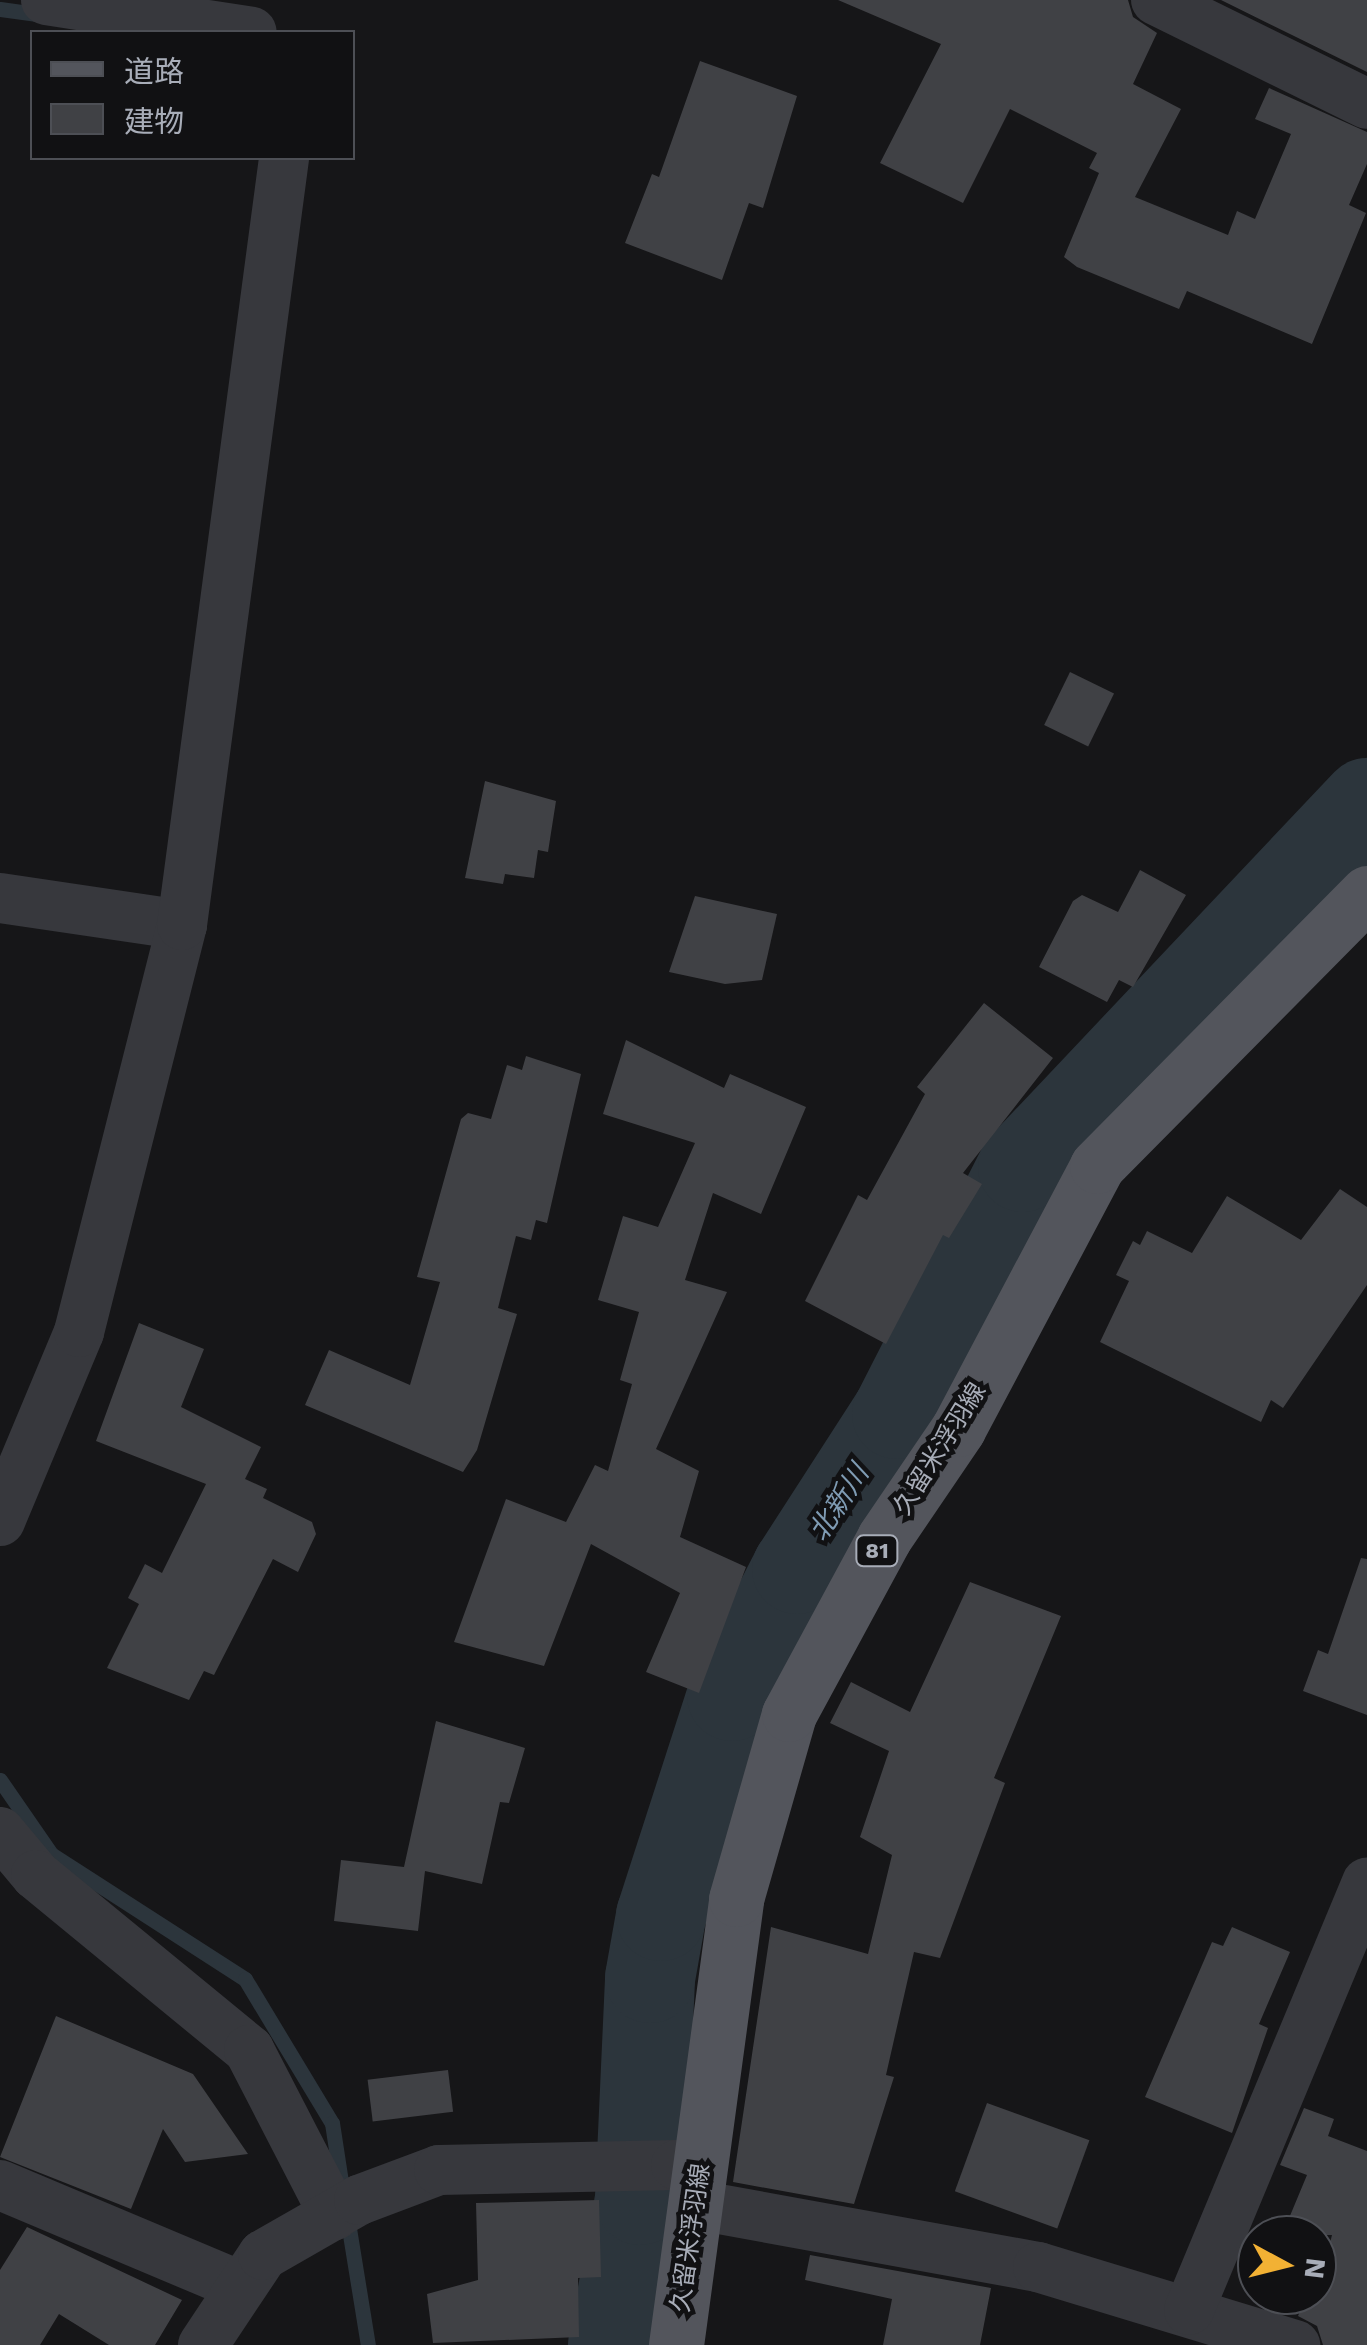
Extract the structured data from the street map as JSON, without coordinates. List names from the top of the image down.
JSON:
{
  "streets": {
    "main road": ["久留米浮羽線", "81"]
  },
  "water": ["北新川"],
  "legend": ["道路", "建物"],
  "north": "right"
}
